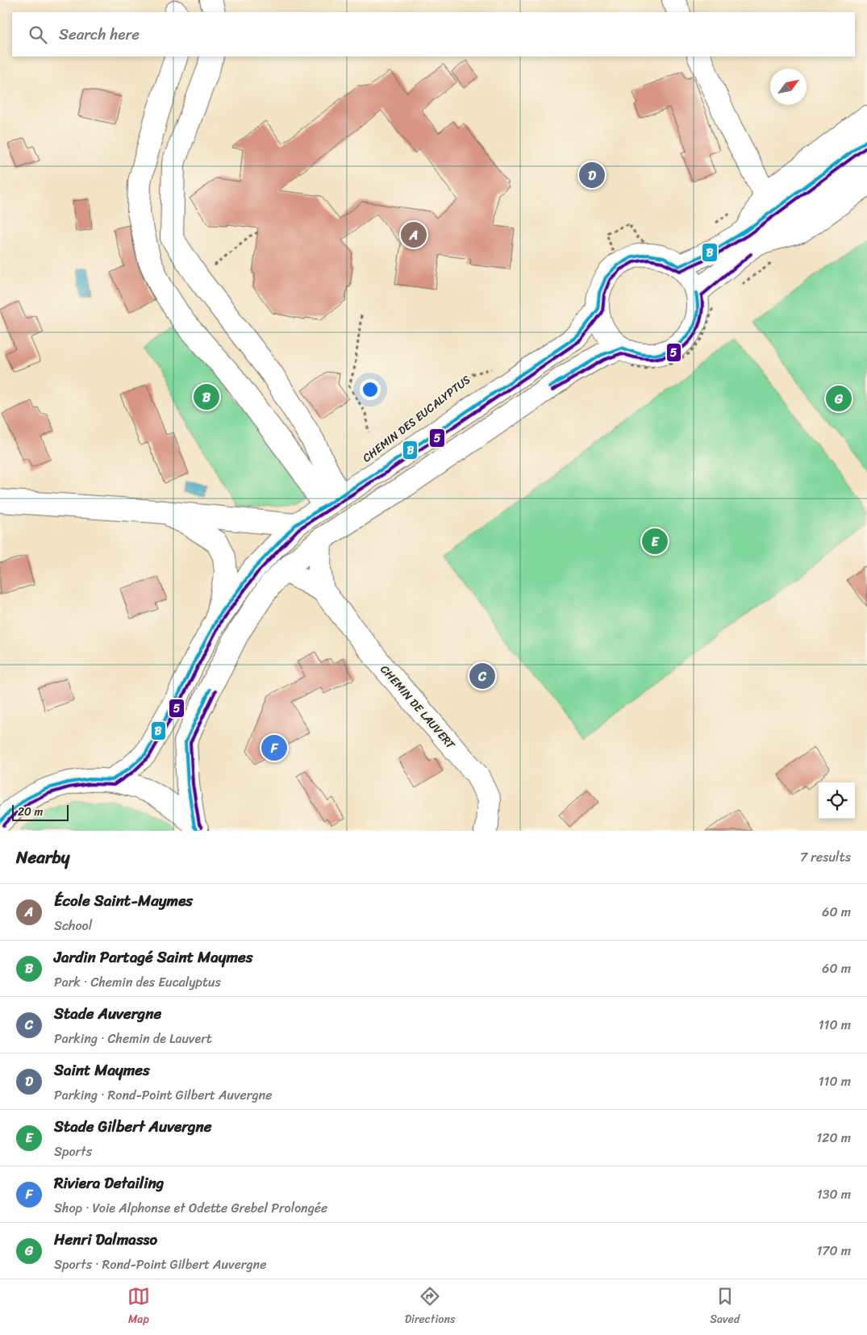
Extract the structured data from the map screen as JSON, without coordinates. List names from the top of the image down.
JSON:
{
  "streets": {
    "main road": ["CHEMIN DES EUCALYPTUS", "CHEMIN DE LAUVERT"]
  },
  "lines": ["transit line B", "transit line 5"],
  "scale_bar": "20 m",
  "north": "top right",
  "page": {
    "search": "Search here",
    "pins": [
      "D",
      "A",
      "B",
      "G",
      "E",
      "C",
      "F"
    ],
    "scale": "20 m",
    "heading": ["Nearby", "7 results"],
    "list": [
      {
        "mark": "A",
        "name": "École Saint-Maymes",
        "note": "School",
        "value": "60 m"
      },
      {
        "mark": "B",
        "name": "Jardin Partagé Saint Maymes",
        "note": "Park · Chemin des Eucalyptus",
        "value": "60 m"
      },
      {
        "mark": "C",
        "name": "Stade Auvergne",
        "note": "Parking · Chemin de Lauvert",
        "value": "110 m"
      },
      {
        "mark": "D",
        "name": "Saint Maymes",
        "note": "Parking · Rond-Point Gilbert Auvergne",
        "value": "110 m"
      },
      {
        "mark": "E",
        "name": "Stade Gilbert Auvergne",
        "note": "Sports",
        "value": "120 m"
      },
      {
        "mark": "F",
        "name": "Riviera Detailing",
        "note": "Shop · Voie Alphonse et Odette Grebel Prolongée",
        "value": "130 m"
      },
      {
        "mark": "G",
        "name": "Henri Dalmasso",
        "note": "Sports · Rond-Point Gilbert Auvergne",
        "value": "170 m"
      }
    ],
    "nav": ["Map", "Directions", "Saved"]
  }
}
